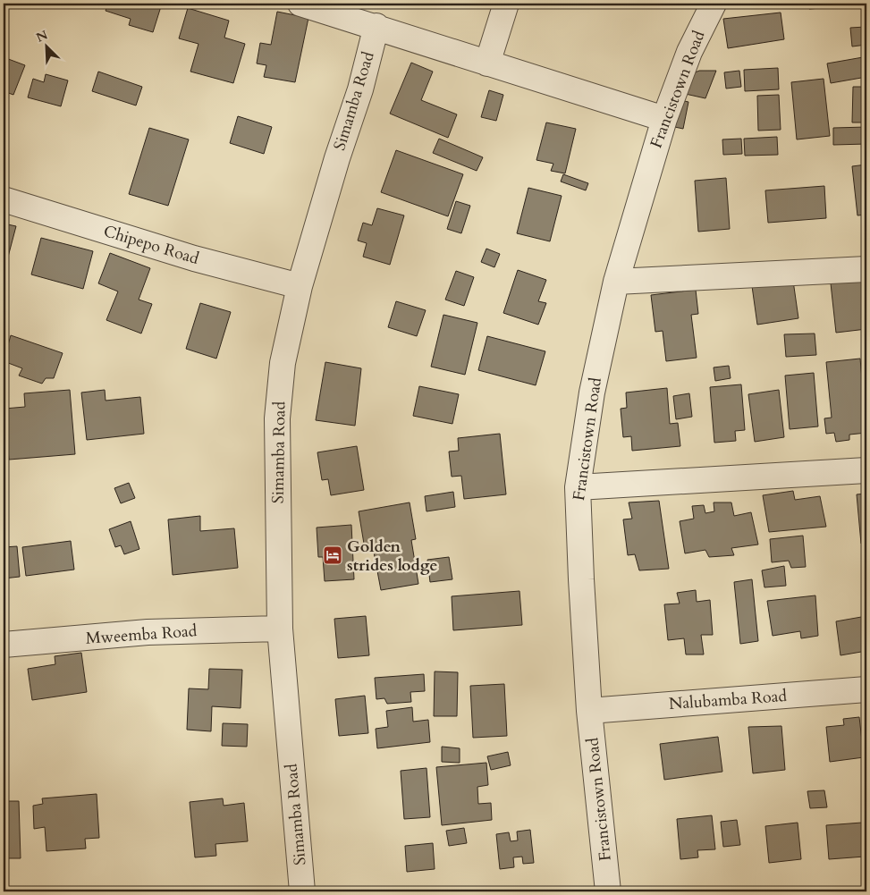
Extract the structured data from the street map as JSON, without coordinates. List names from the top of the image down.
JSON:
{
  "streets": {
    "street": [
      "Francistown Road",
      "Simamba Road",
      "Chipepo Road",
      "Mweemba Road",
      "Nalubamba Road"
    ]
  },
  "crossings": [
    ["Francistown Road", "Nalubamba Road"],
    ["Simamba Road", "Chipepo Road"],
    ["Simamba Road", "Mweemba Road"]
  ],
  "places": {
    "hotel": ["Golden strides lodge"]
  },
  "north": "top left"
}
